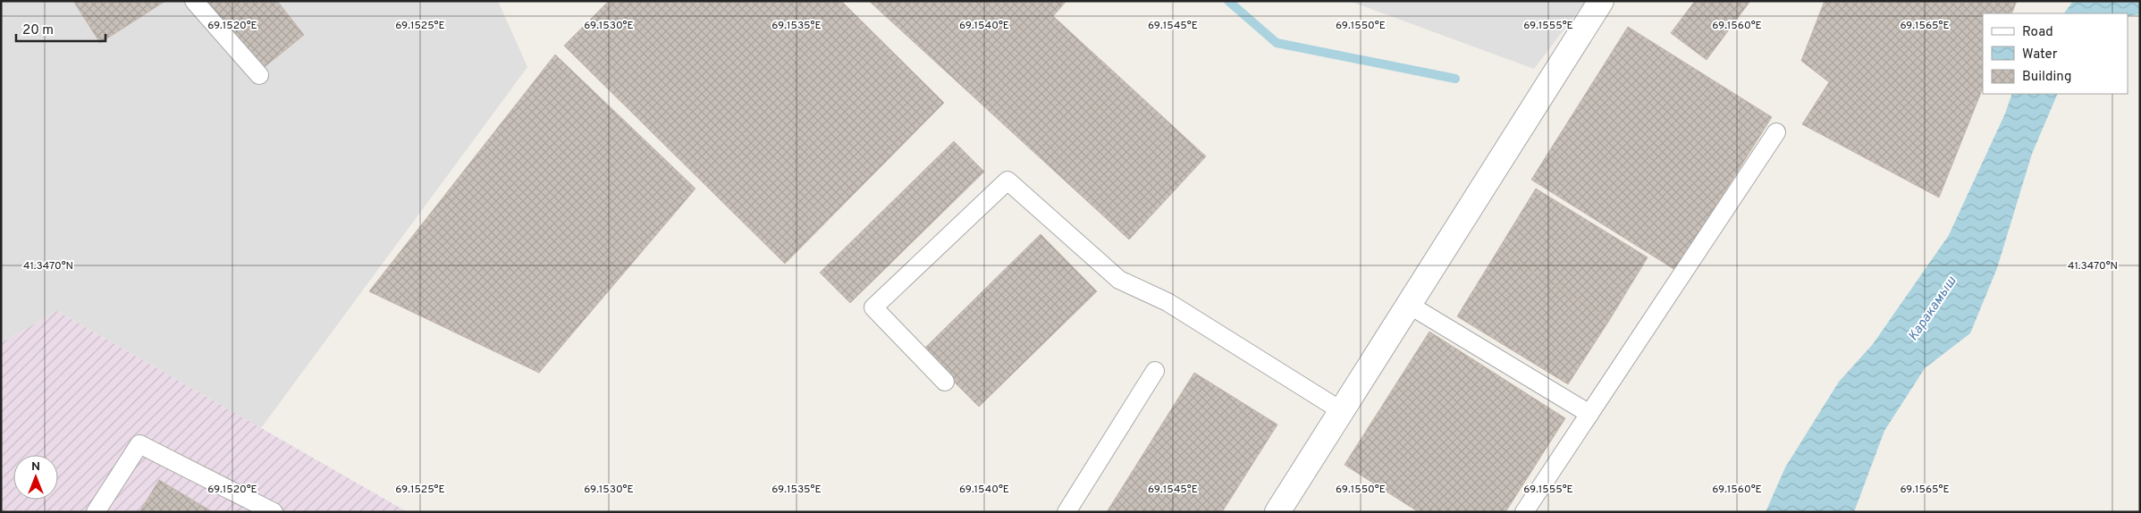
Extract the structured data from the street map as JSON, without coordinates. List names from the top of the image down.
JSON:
{
  "water": ["Каракамыш"],
  "legend": ["Road", "Water", "Building"],
  "scale_bar": "20 m",
  "north": "top",
  "coordinates": [
    "69.1520°E",
    "69.1525°E",
    "69.1530°E",
    "69.1535°E",
    "69.1540°E",
    "69.1545°E",
    "69.1550°E",
    "69.1555°E",
    "69.1560°E",
    "69.1565°E",
    "41.3470°N"
  ]
}
